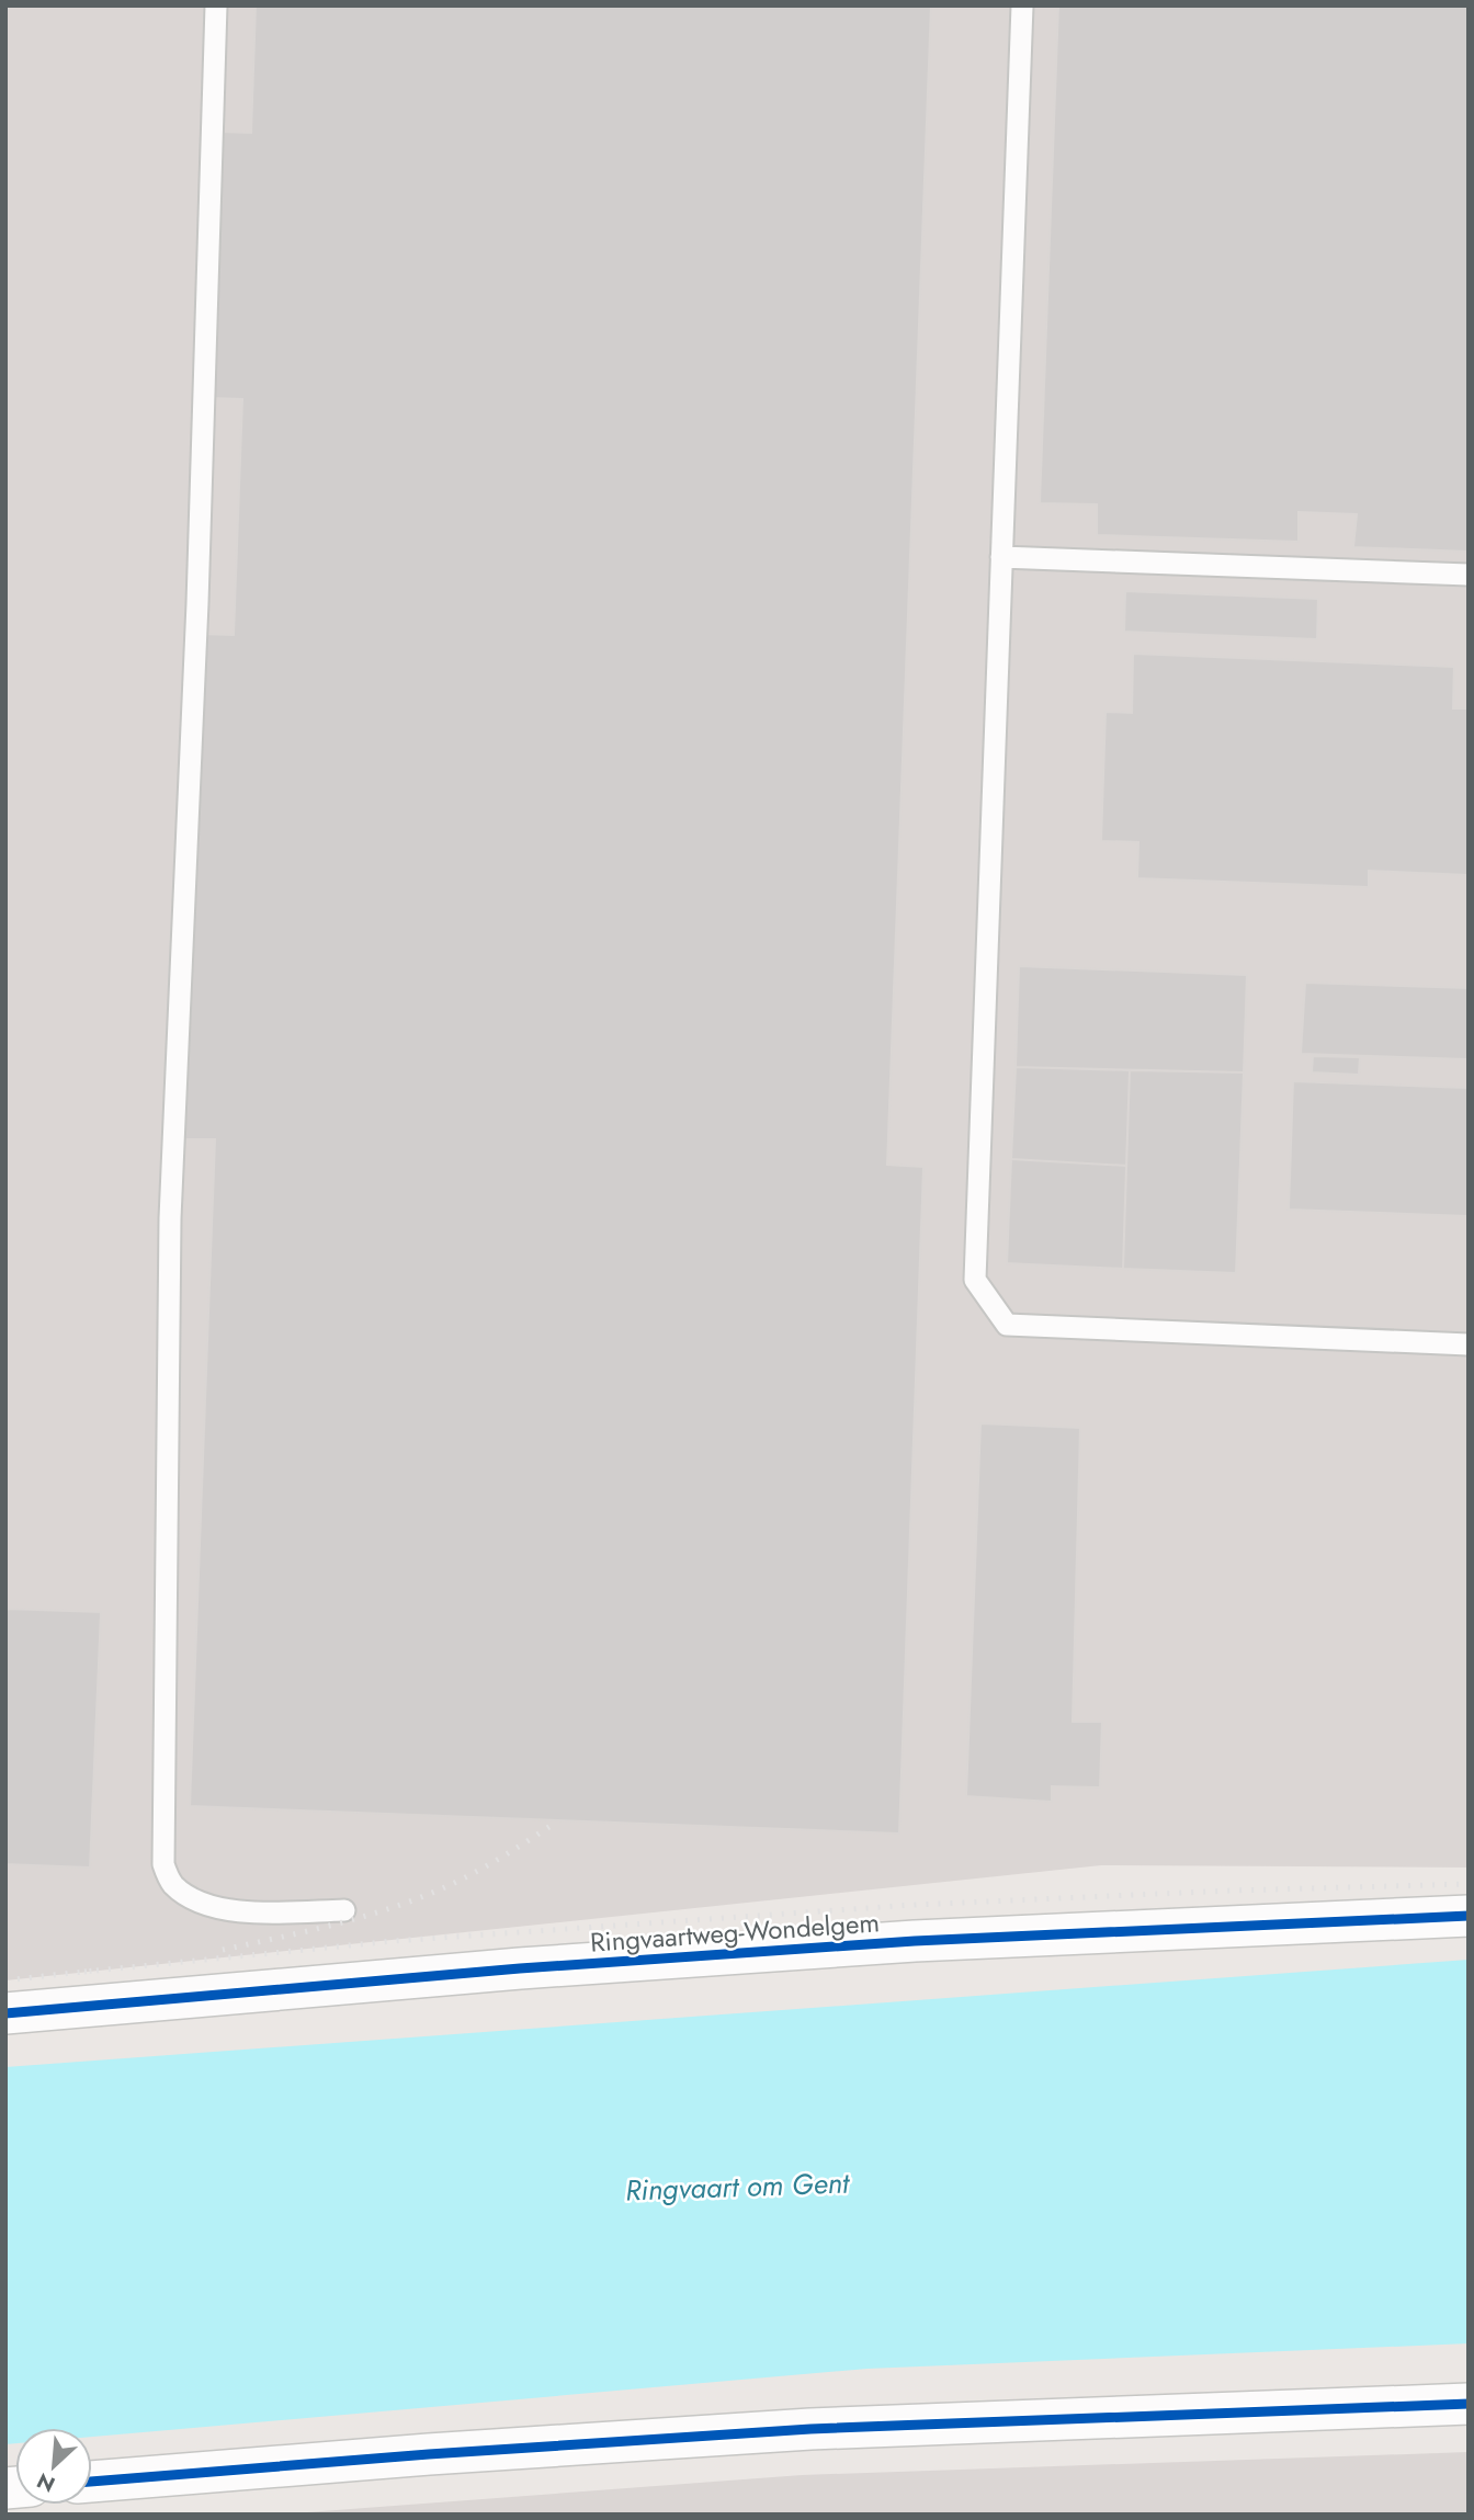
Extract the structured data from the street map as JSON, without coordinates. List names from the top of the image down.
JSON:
{
  "streets": {
    "street": ["Ringvaartweg-Wondelgem"]
  },
  "water": ["Ringvaart om Gent"],
  "north": "bottom left"
}
